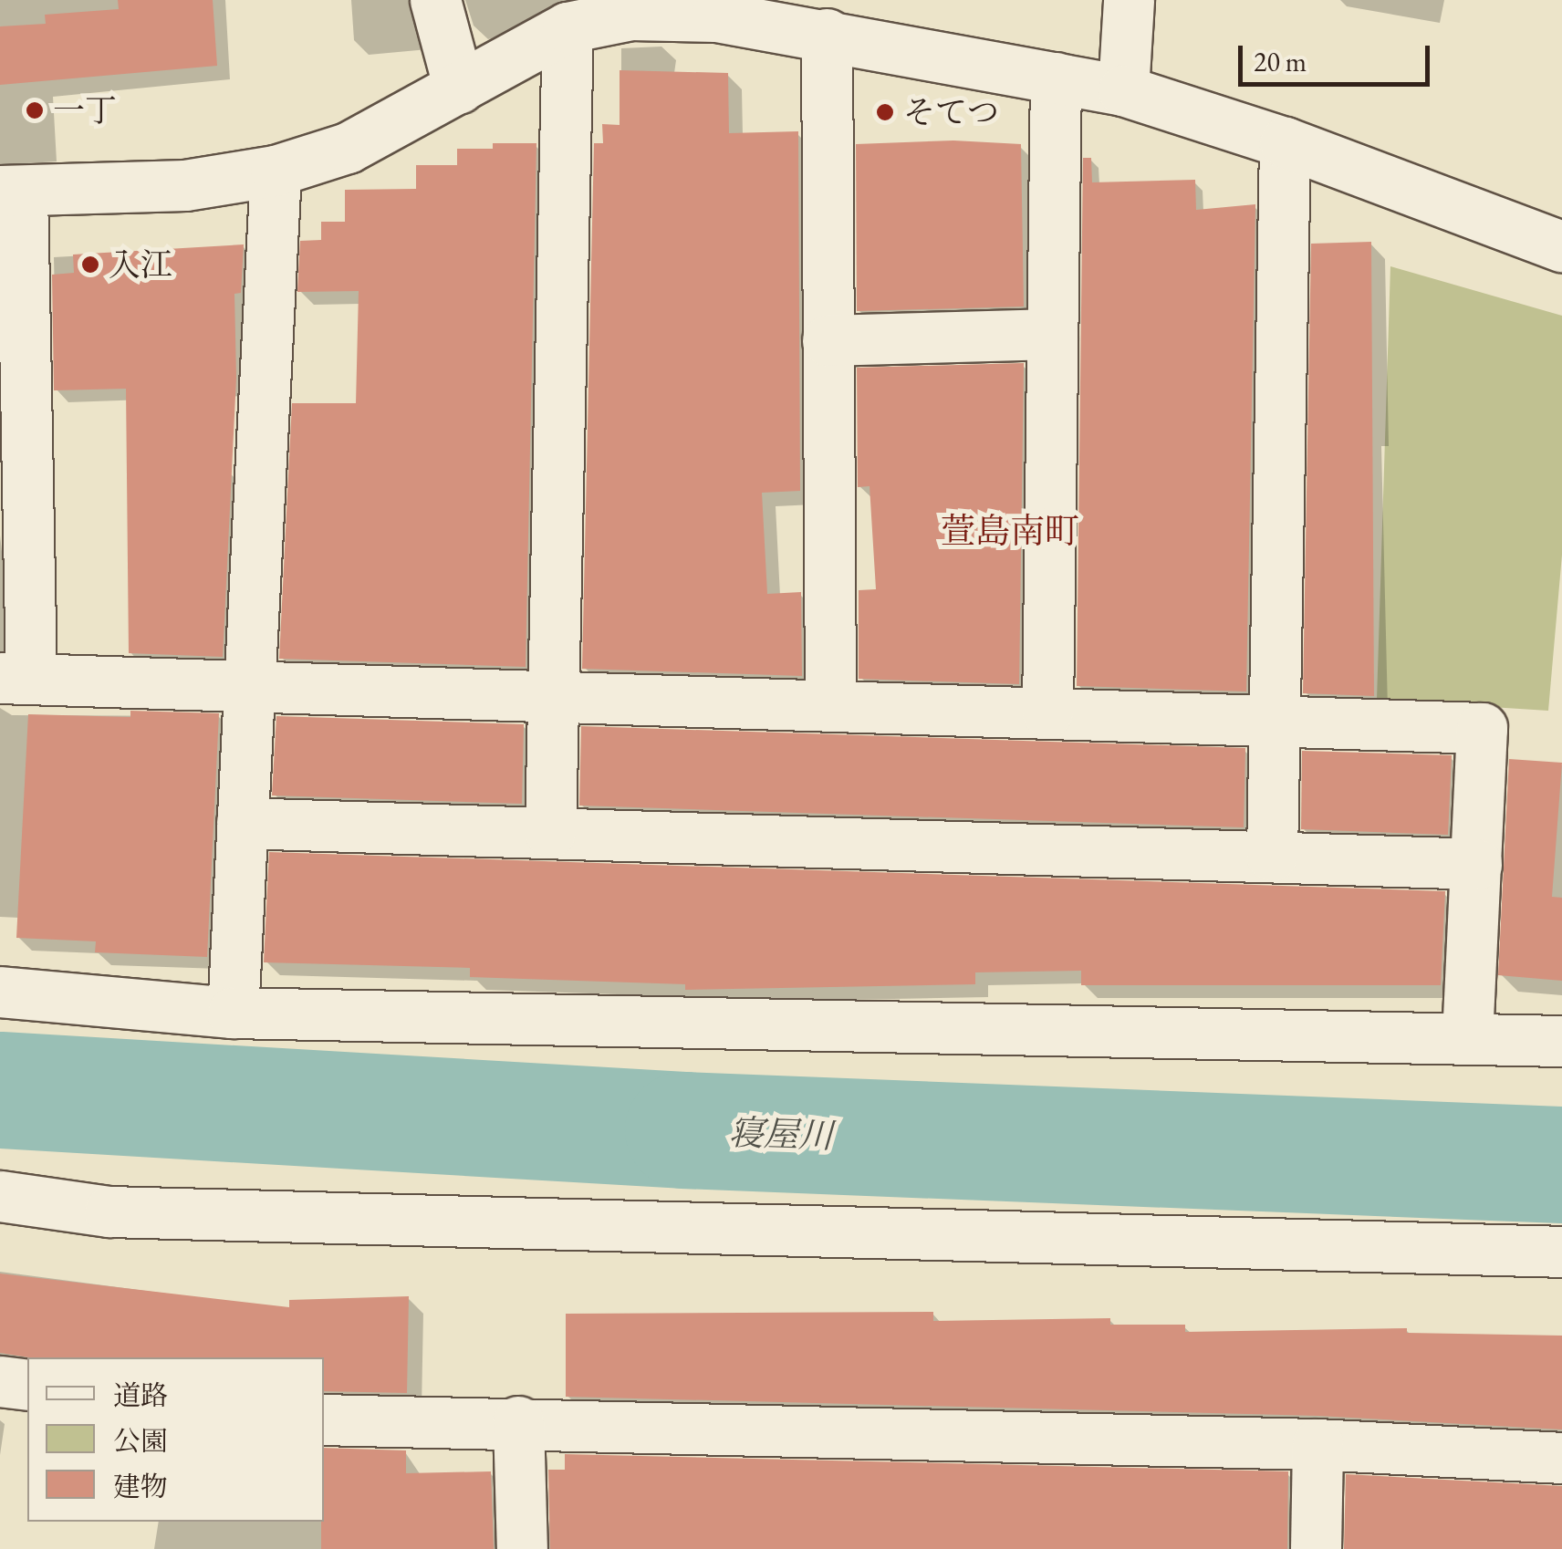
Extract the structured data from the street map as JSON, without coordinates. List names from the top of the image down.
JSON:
{
  "districts": ["萱島南町"],
  "water": ["寝屋川"],
  "places": ["一丁", "そてつ", "入江"],
  "legend": ["道路", "公園", "建物"],
  "scale_bar": "20 m"
}
